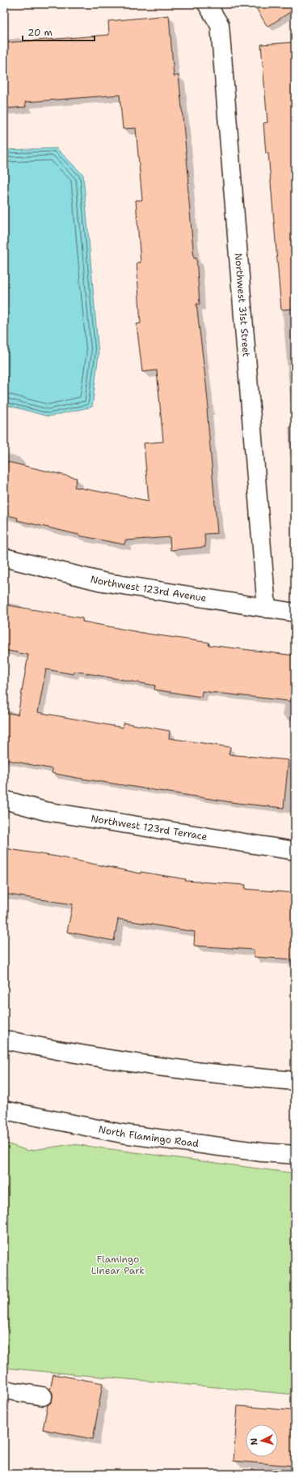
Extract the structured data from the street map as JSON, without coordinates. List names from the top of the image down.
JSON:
{
  "streets": {
    "main road": [
      "Northwest 31st Street",
      "Northwest 123rd Avenue",
      "Northwest 123rd Terrace",
      "North Flamingo Road"
    ]
  },
  "crossings": [
    ["Northwest 31st Street", "Northwest 123rd Avenue"]
  ],
  "parks": ["Flamingo Linear Park"],
  "scale_bar": "20 m",
  "north": "left"
}
